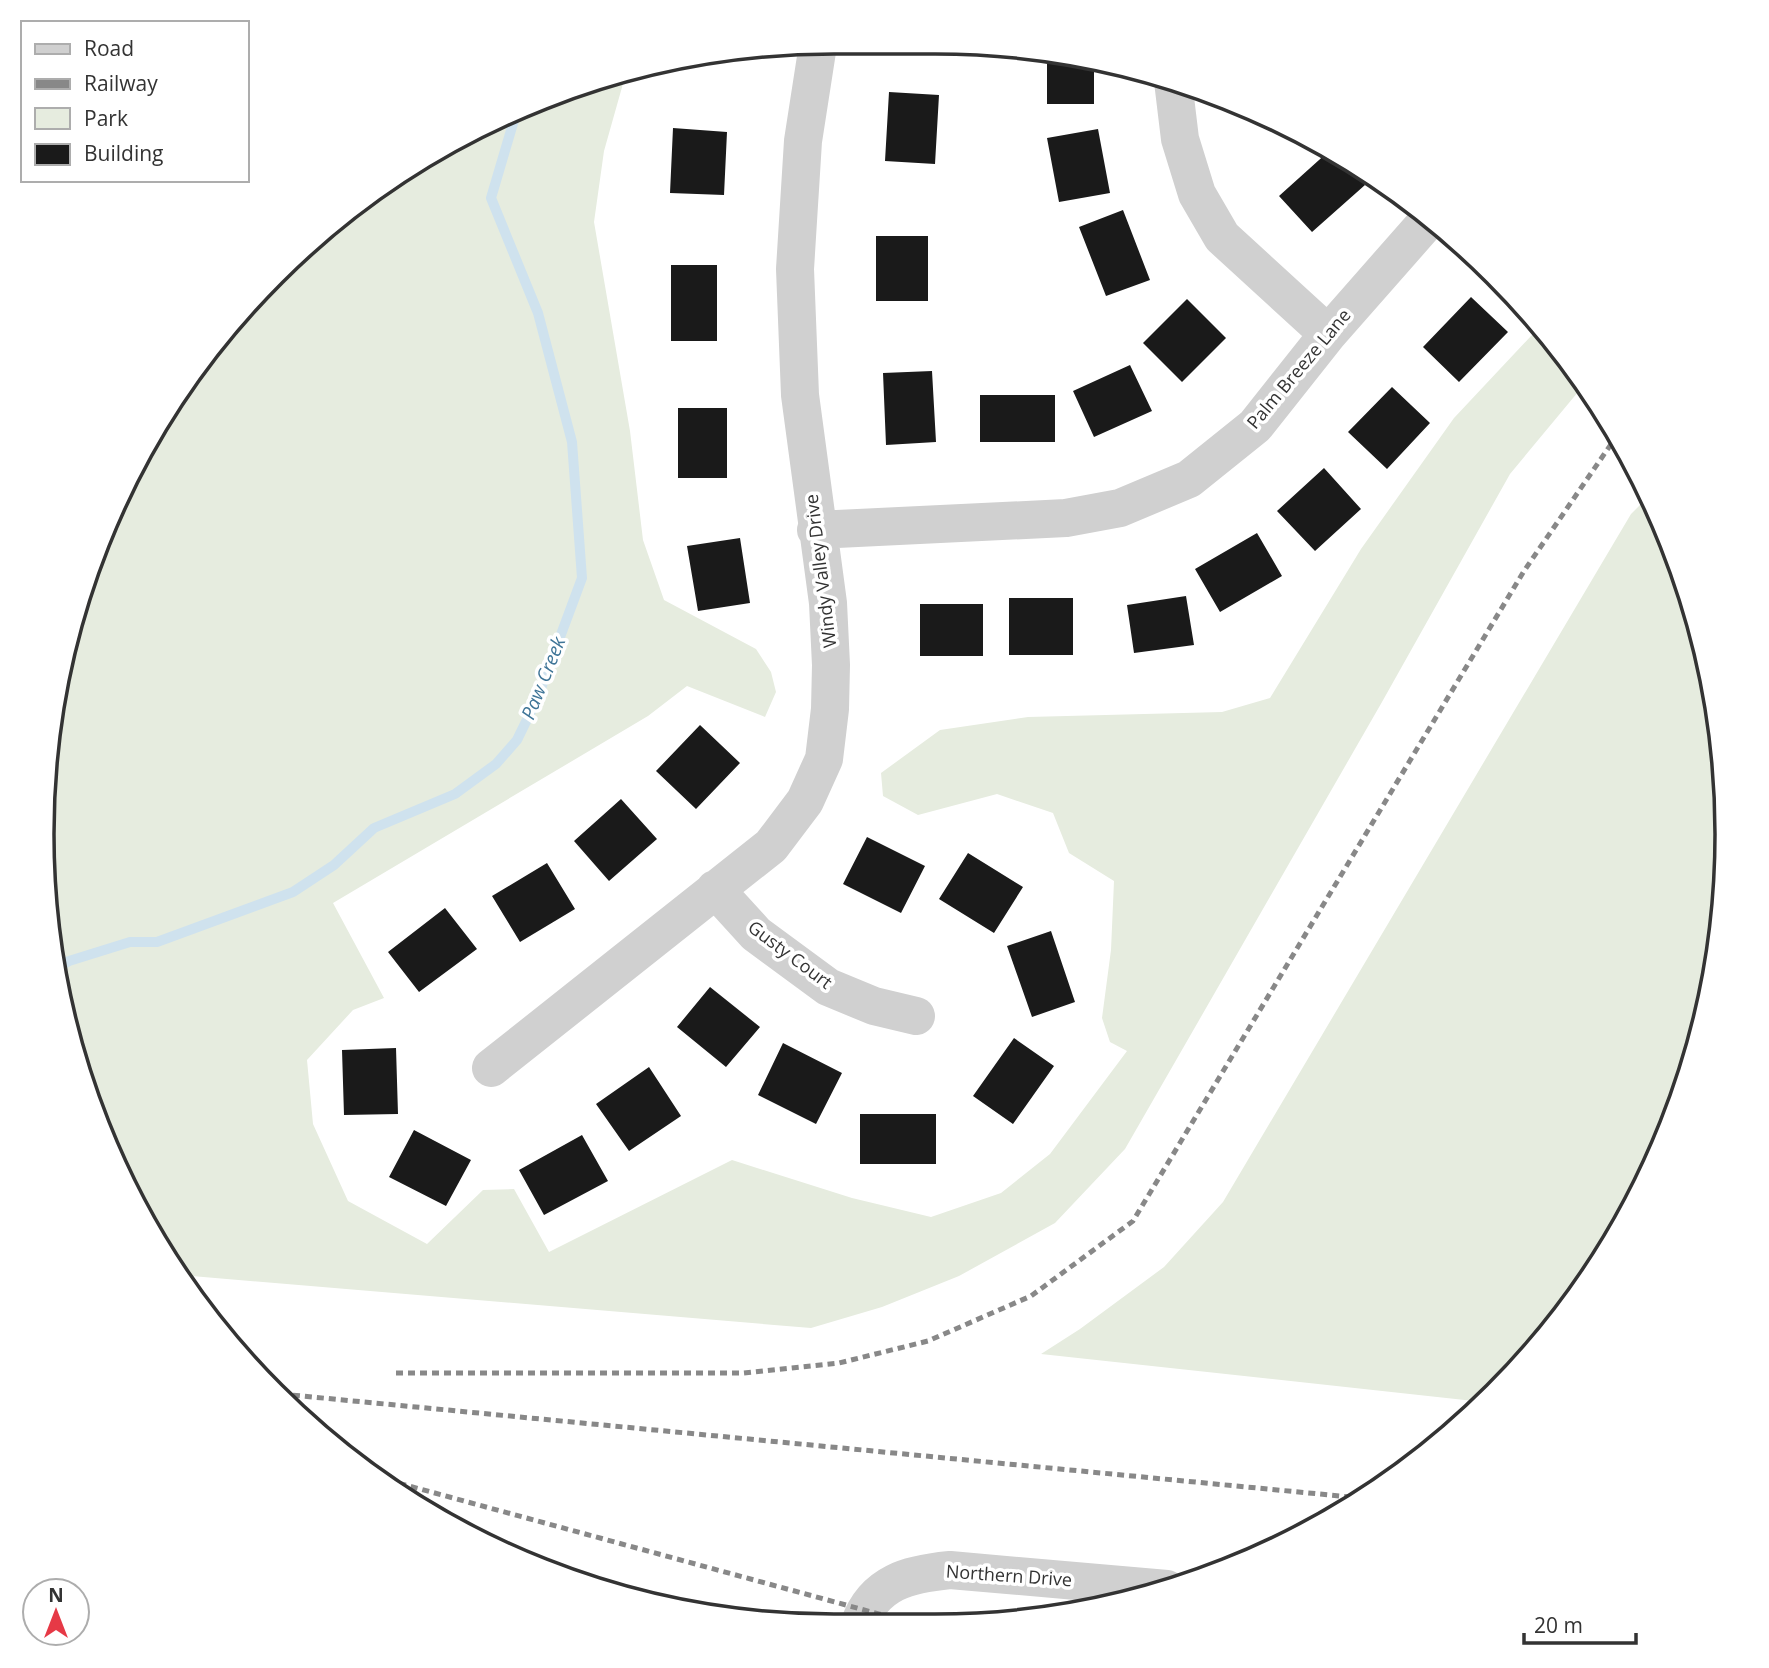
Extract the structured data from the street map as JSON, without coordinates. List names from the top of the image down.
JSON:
{
  "streets": {
    "street": [
      "Palm Breeze Lane",
      "Windy Valley Drive",
      "Gusty Court",
      "Northern Drive"
    ]
  },
  "crossings": [
    ["Palm Breeze Lane", "Windy Valley Drive"],
    ["Windy Valley Drive", "Gusty Court"]
  ],
  "water": ["Paw Creek"],
  "legend": [
    "Road",
    "Railway",
    "Park",
    "Building"
  ],
  "scale_bar": "20 m",
  "north": "top"
}
